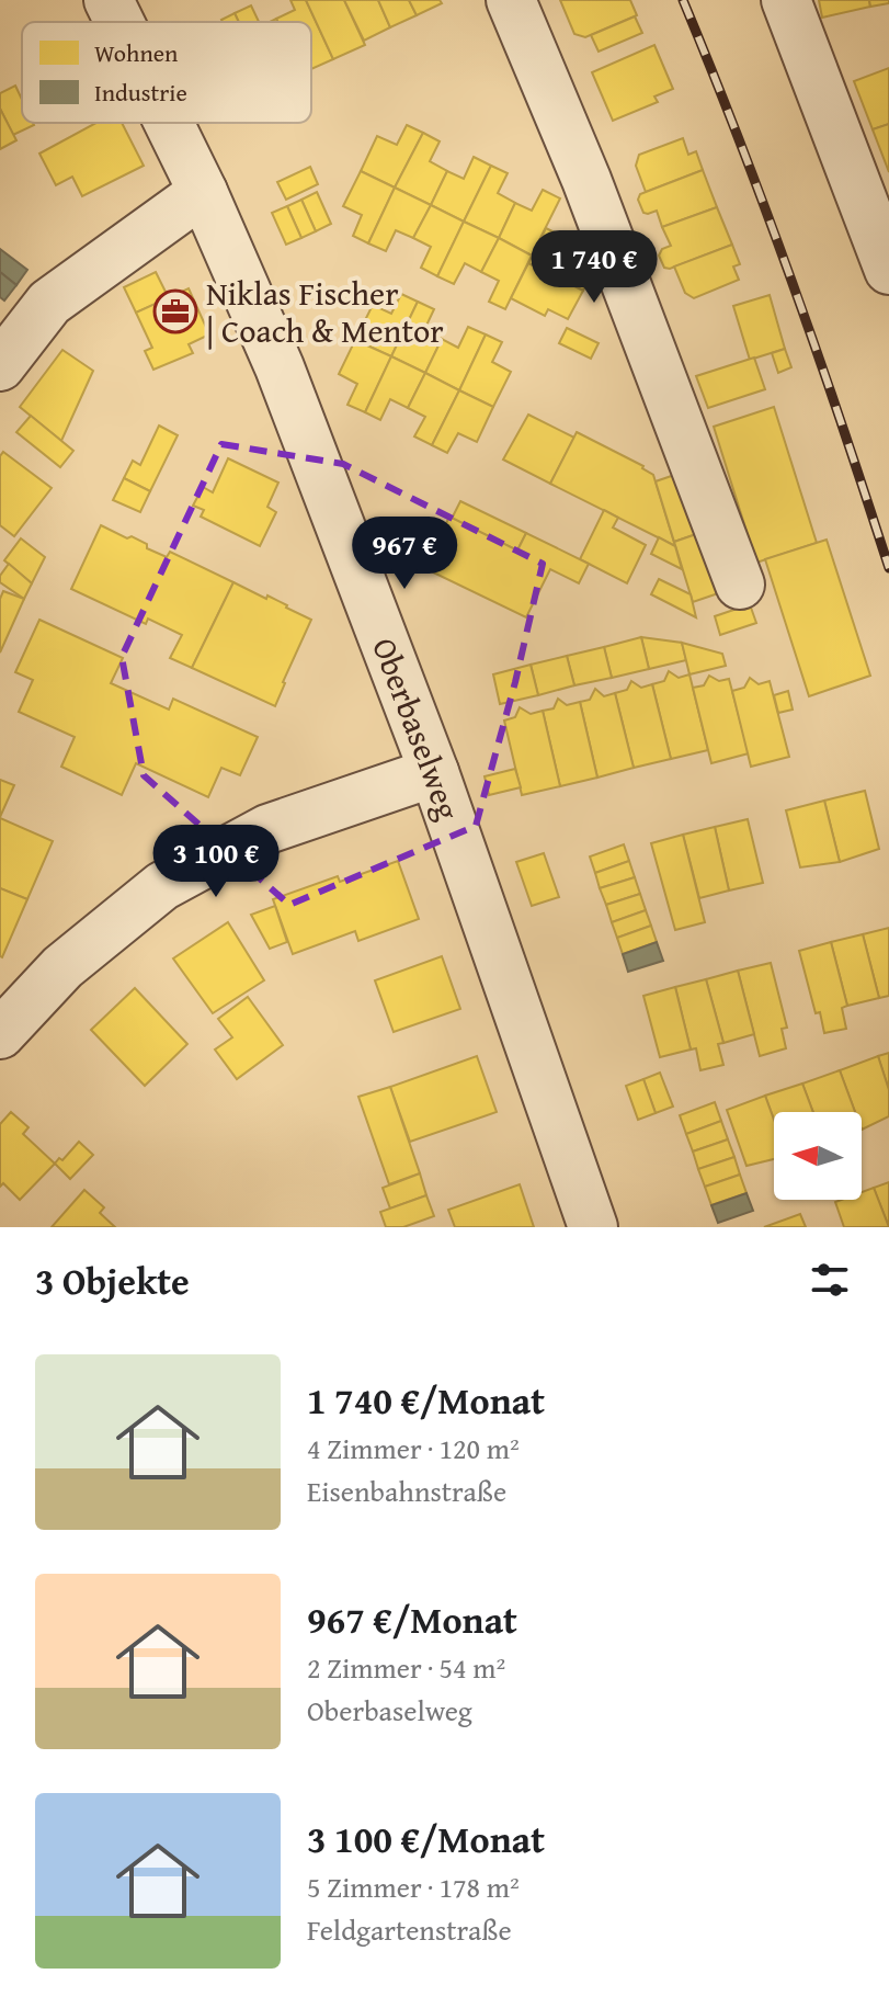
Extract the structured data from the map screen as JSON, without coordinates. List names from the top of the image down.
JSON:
{
  "streets": {
    "street": ["Oberbaselweg"]
  },
  "places": {
    "office": ["Niklas Fischer | Coach & Mentor"]
  },
  "legend": ["Wohnen", "Industrie"],
  "north": "left",
  "page": {
    "price": ["1 740 €", "967 €", "3 100 €"],
    "heading": "3 Objekte",
    "list": [
      {
        "name": "1 740 €/Monat",
        "note": "4 Zimmer · 120 m² · Eisenbahnstraße"
      },
      {
        "name": "967 €/Monat",
        "note": "2 Zimmer · 54 m² · Oberbaselweg"
      },
      {
        "name": "3 100 €/Monat",
        "note": "5 Zimmer · 178 m² · Feldgartenstraße"
      }
    ]
  }
}
